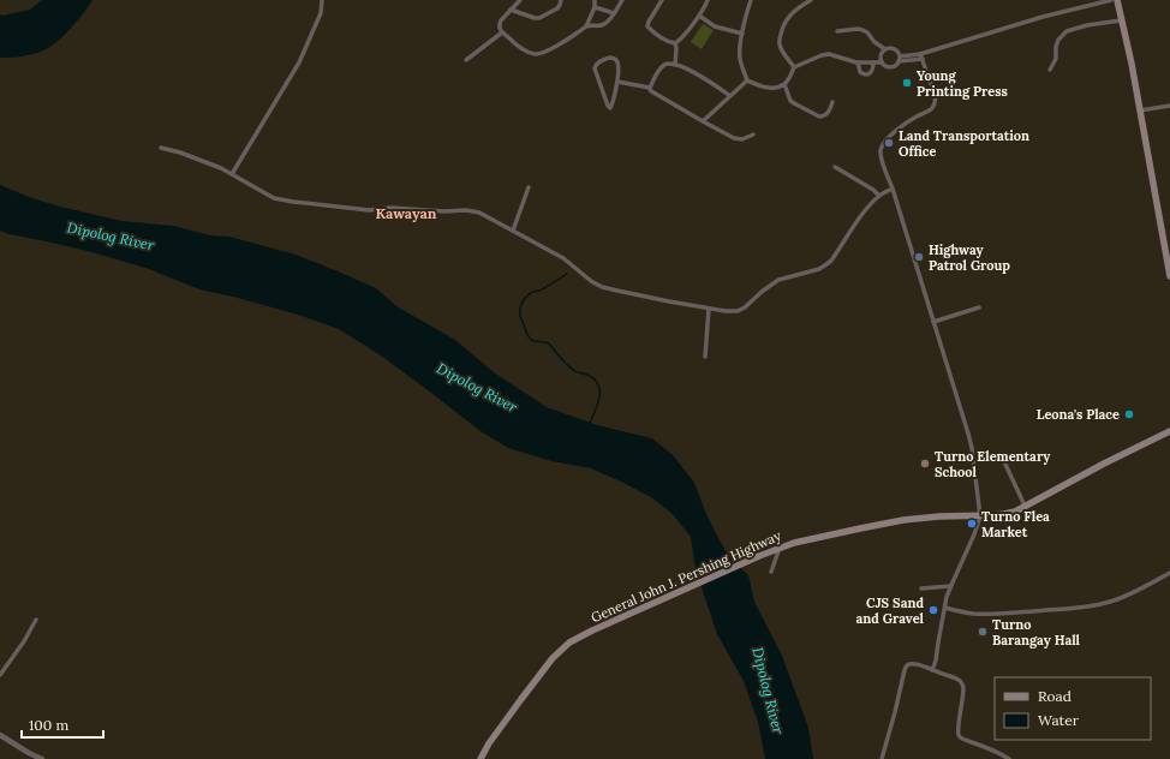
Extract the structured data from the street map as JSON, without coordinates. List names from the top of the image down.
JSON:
{
  "streets": {
    "main road": ["General John J. Pershing Highway"]
  },
  "districts": ["Kawayan"],
  "water": ["Dipolog River"],
  "places": [
    "Young Printing Press",
    "Land Transportation Office",
    "Highway Patrol Group",
    "Leona's Place",
    "Turno Elementary School",
    "Turno Flea Market",
    "CJS Sand and Gravel",
    "Turno Barangay Hall"
  ],
  "legend": ["Road", "Water"],
  "scale_bar": "100 m"
}
